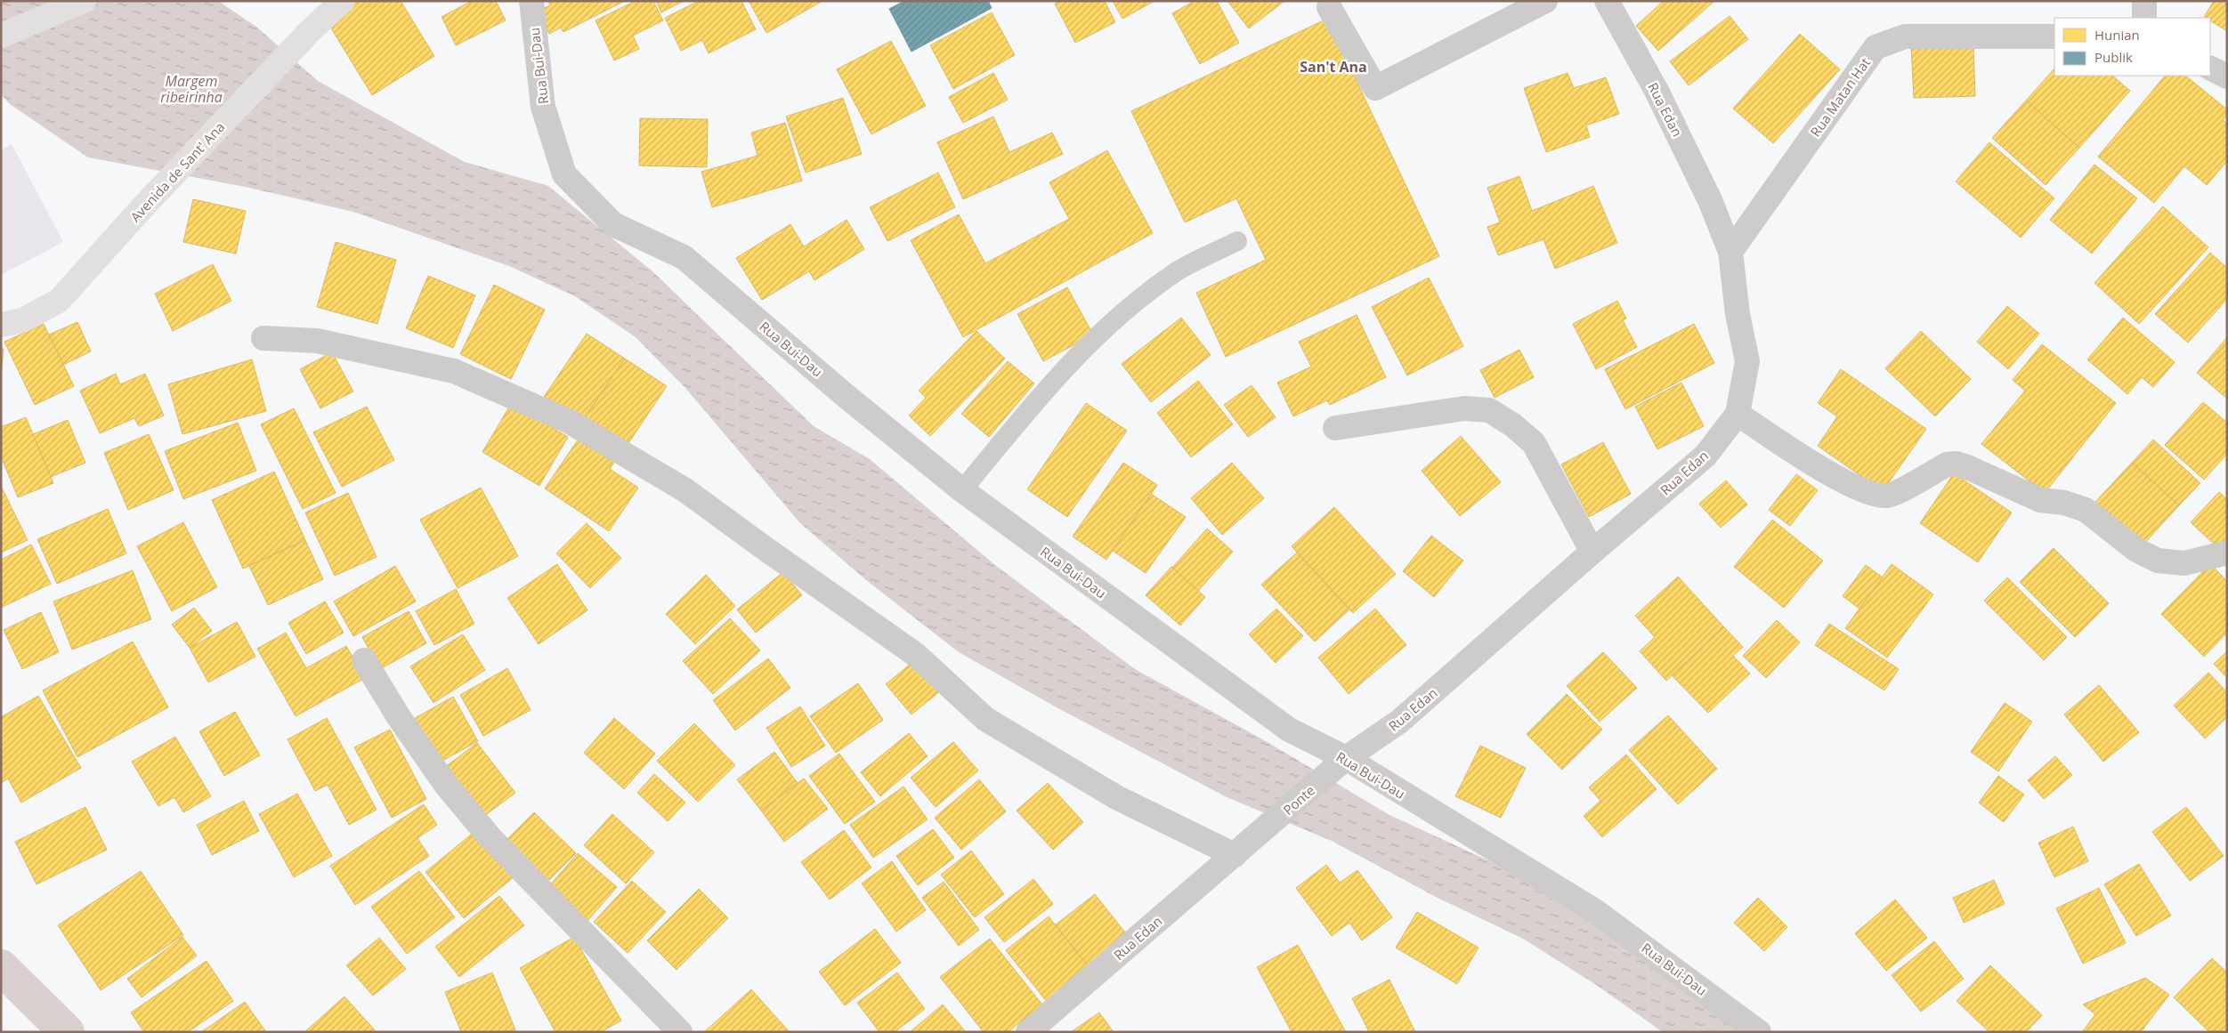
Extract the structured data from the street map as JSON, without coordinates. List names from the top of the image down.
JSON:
{
  "streets": {
    "main road": ["Avenida de Sant' Ana"],
    "street": [
      "Rua Bui-Dau",
      "Rua Matan Hat",
      "Rua Edan",
      "Ponte"
    ]
  },
  "crossings": [
    ["Rua Bui-Dau", "Rua Edan"],
    ["Rua Bui-Dau", "Ponte"],
    ["Rua Matan Hat", "Rua Edan"],
    ["Rua Edan", "Ponte"]
  ],
  "districts": ["San't Ana"],
  "water": ["Margem ribeirinha"],
  "legend": ["Hunian", "Publik"]
}
